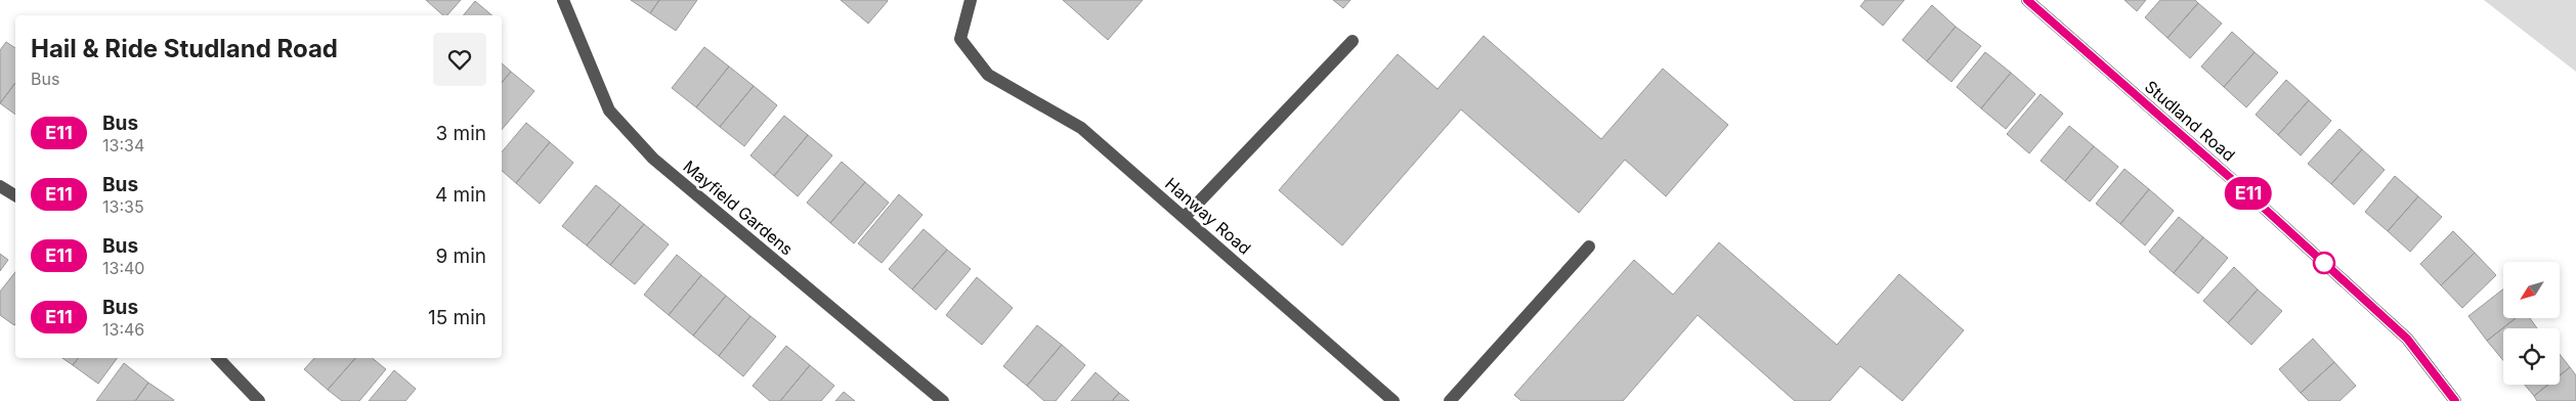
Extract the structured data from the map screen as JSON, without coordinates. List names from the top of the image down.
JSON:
{
  "streets": {
    "street": ["Studland Road", "Mayfield Gardens", "Hanway Road"]
  },
  "lines": ["bus line E11"],
  "north": "bottom left",
  "page": {
    "on_map": "E11",
    "heading": ["Hail & Ride Studland Road", "Bus"],
    "list": [
      {
        "mark": "E11",
        "name": "Bus",
        "note": "13:34",
        "value": "3 min"
      },
      {
        "mark": "E11",
        "name": "Bus",
        "note": "13:35",
        "value": "4 min"
      },
      {
        "mark": "E11",
        "name": "Bus",
        "note": "13:40",
        "value": "9 min"
      },
      {
        "mark": "E11",
        "name": "Bus",
        "note": "13:46",
        "value": "15 min"
      }
    ]
  }
}
